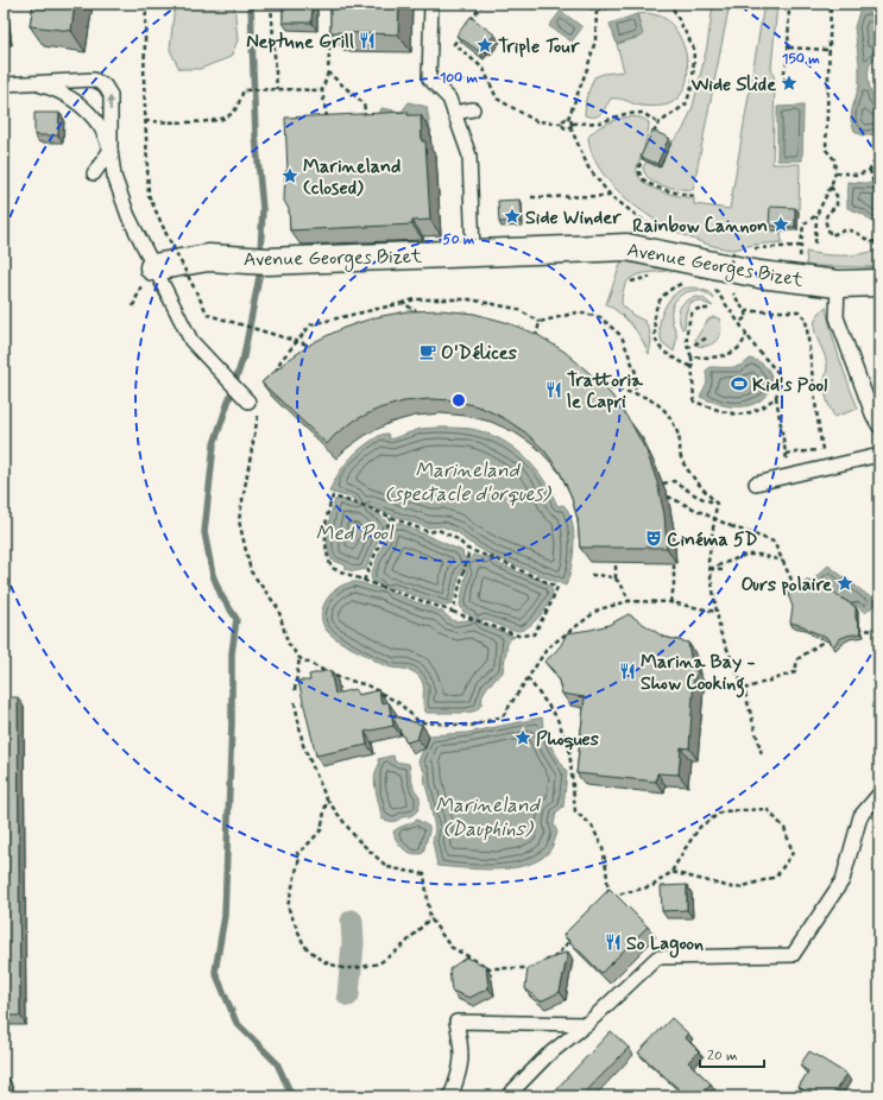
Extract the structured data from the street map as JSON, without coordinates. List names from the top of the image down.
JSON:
{
  "streets": {
    "street": ["Avenue Georges Bizet"]
  },
  "water": ["Marineland (spectacle d'orques)", "Med Pool", "Marineland (Dauphins)"],
  "places": {
    "restaurant": [
      "Neptune Grill",
      "Trattoria le Capri",
      "Marina Bay - Show Cooking",
      "So Lagoon"
    ],
    "place": [
      "Triple Tour",
      "Wide Slide",
      "Marineland (closed)",
      "Side Winder",
      "Rainbow Cannon",
      "Ours polaire",
      "Phoques"
    ],
    "cafe": ["O'Délices"],
    "sports": ["Kid's Pool"],
    "theatre": ["Cinéma 5D"]
  },
  "scale_bar": "20 m",
  "rings": ["150 m", "100 m", "50 m"]
}
